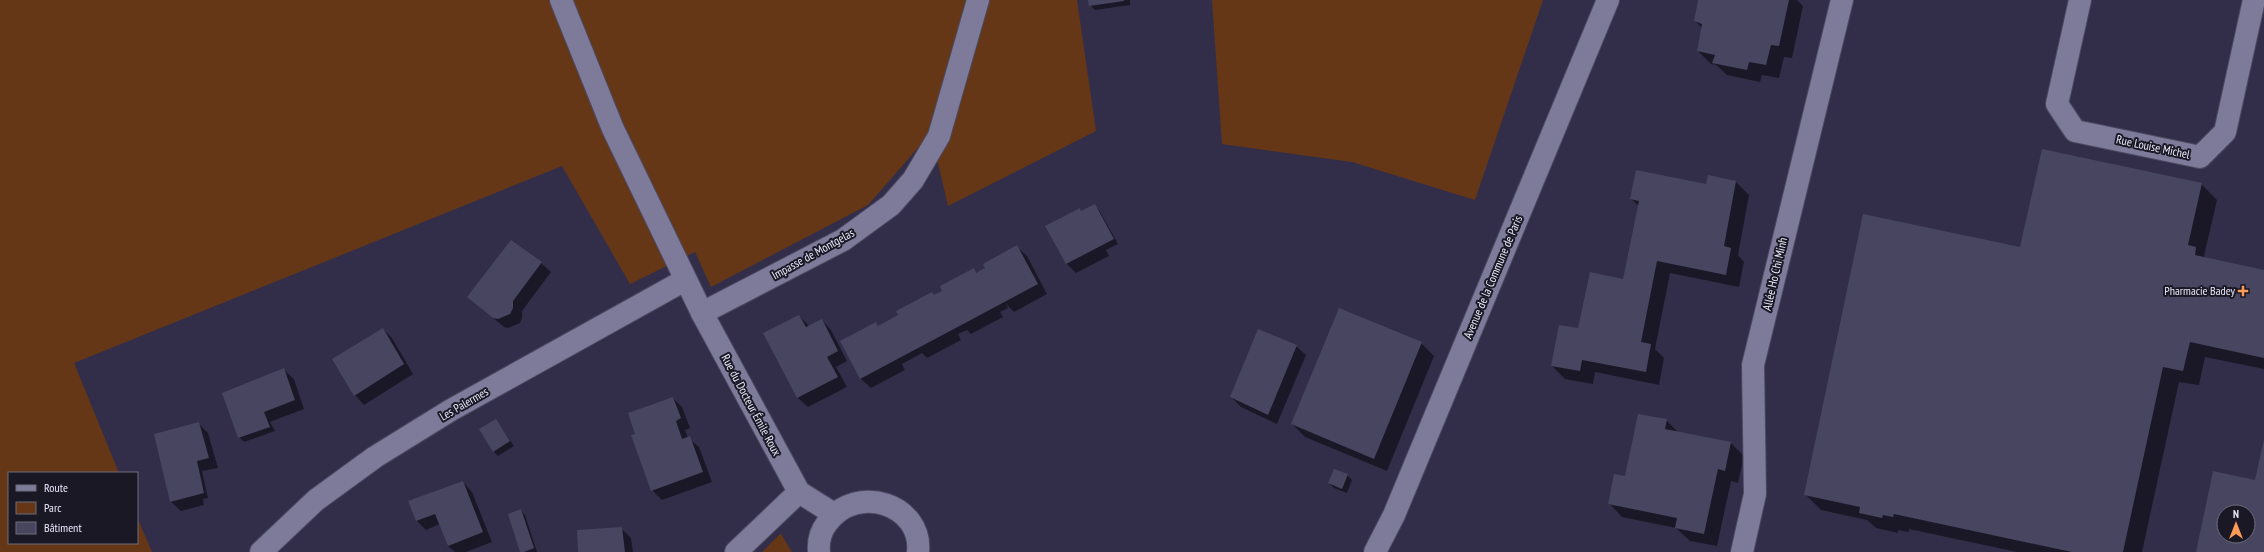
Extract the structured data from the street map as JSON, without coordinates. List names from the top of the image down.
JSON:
{
  "streets": {
    "street": [
      "Rue Louise Michel",
      "Impasse de Montgelas",
      "Allée Ho Chi Minh",
      "Avenue de la Commune de Paris",
      "Les Palermes",
      "Rue du Docteur Émile Roux"
    ]
  },
  "crossings": [
    ["Impasse de Montgelas", "Rue du Docteur Émile Roux"],
    ["Les Palermes", "Rue du Docteur Émile Roux"]
  ],
  "places": {
    "health": ["Pharmacie Badey"]
  },
  "legend": ["Route", "Parc", "Bâtiment"],
  "north": "top"
}
